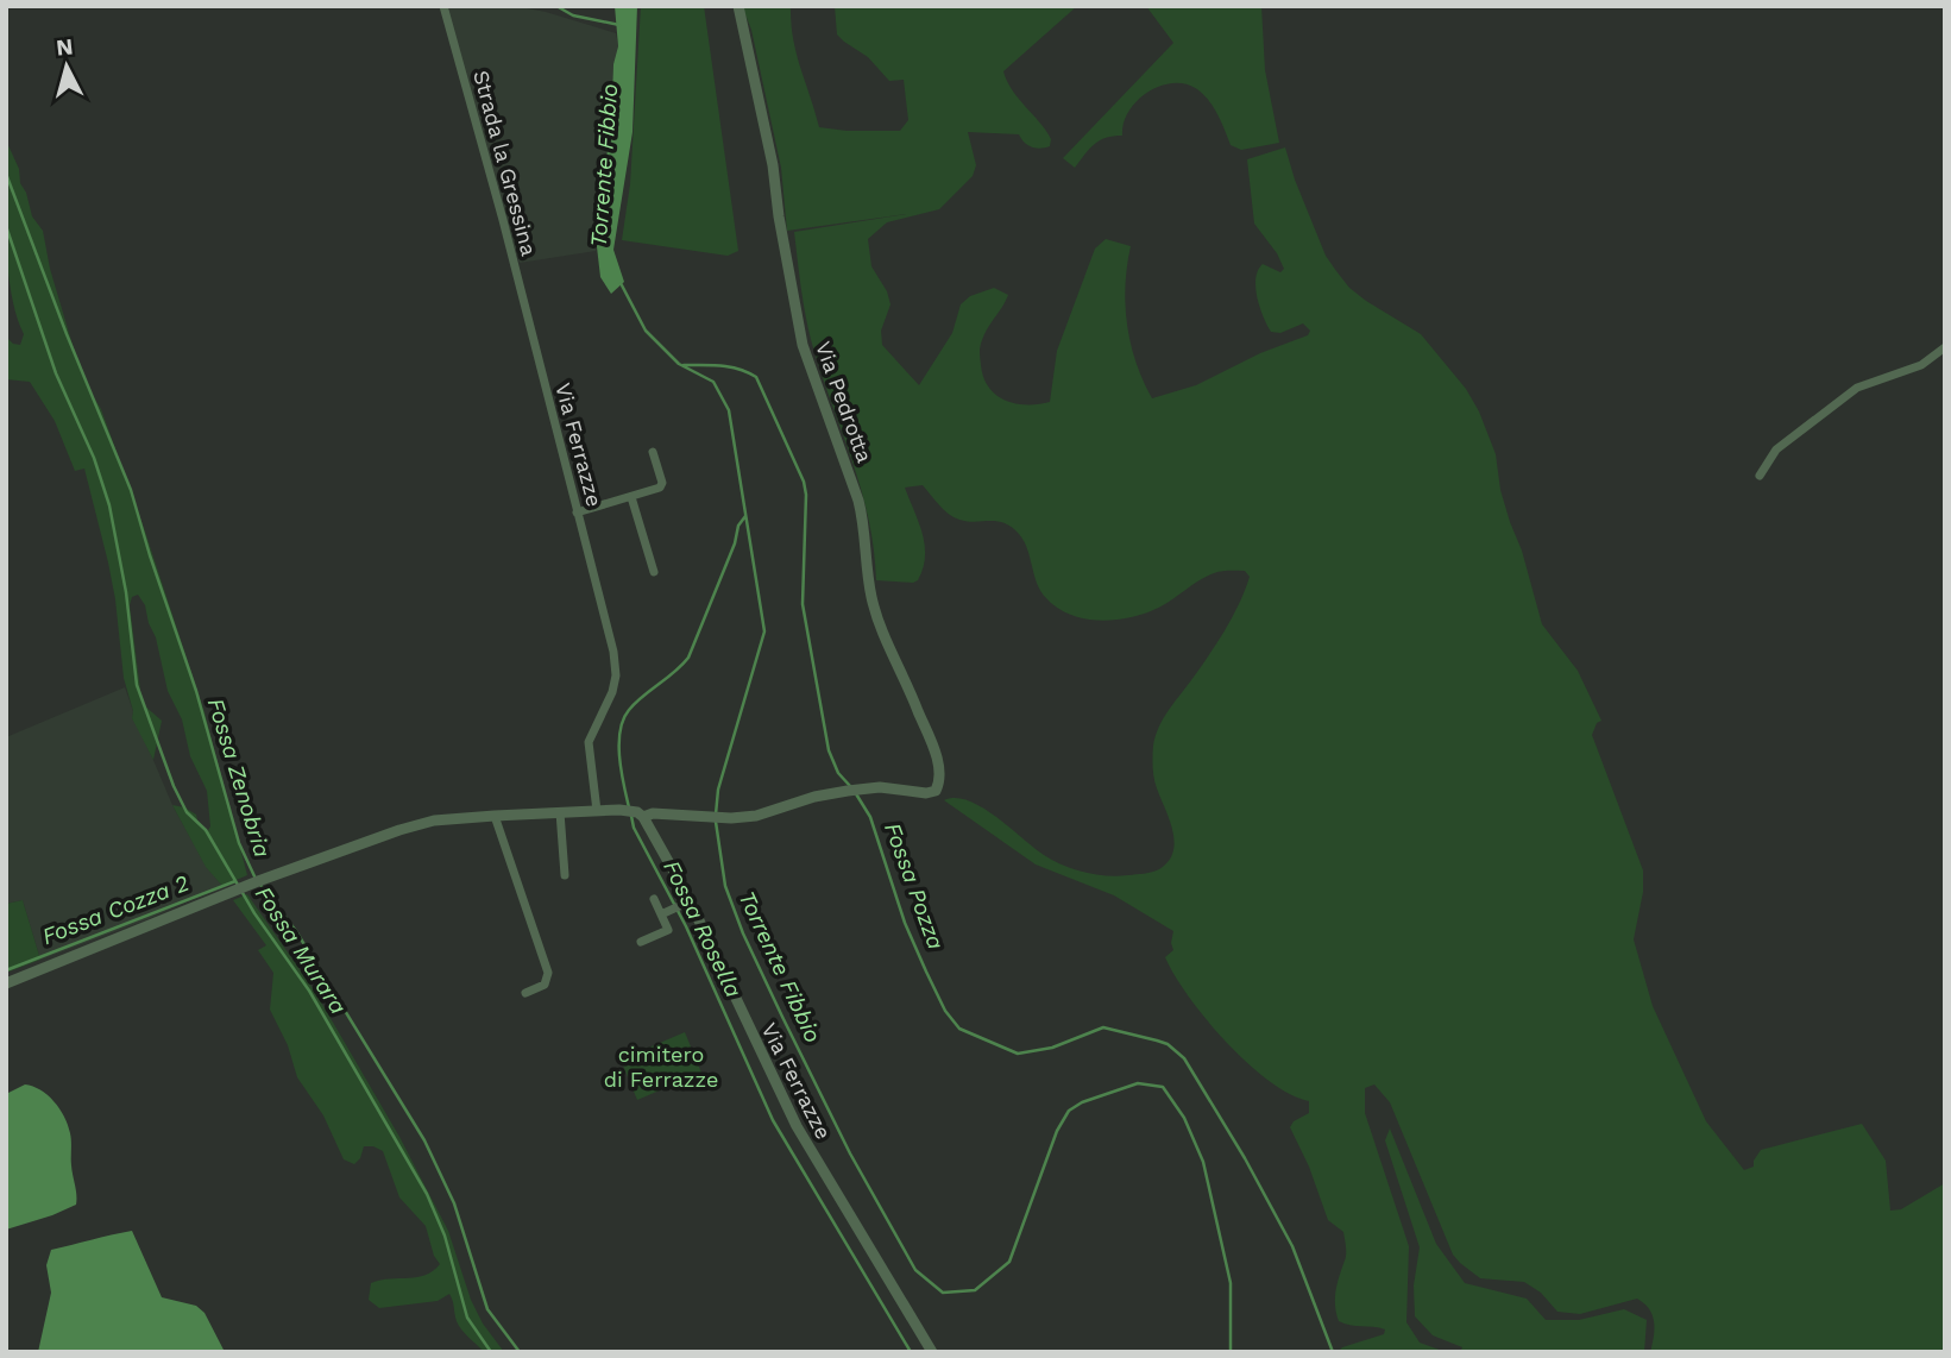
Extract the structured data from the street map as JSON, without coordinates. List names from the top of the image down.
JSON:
{
  "streets": {
    "street": ["Strada la Gressina", "Via Pedrotta", "Via Ferrazze"]
  },
  "crossings": [
    ["Strada la Gressina", "Via Ferrazze"],
    ["Via Pedrotta", "Via Ferrazze"]
  ],
  "water": [
    "Torrente Fibbio",
    "Fossa Zenobria",
    "Fossa Pozza",
    "Fossa Cozza 2",
    "Fossa Rosella",
    "Fossa Murara"
  ],
  "parks": ["cimitero di Ferrazze"],
  "north": "top"
}
